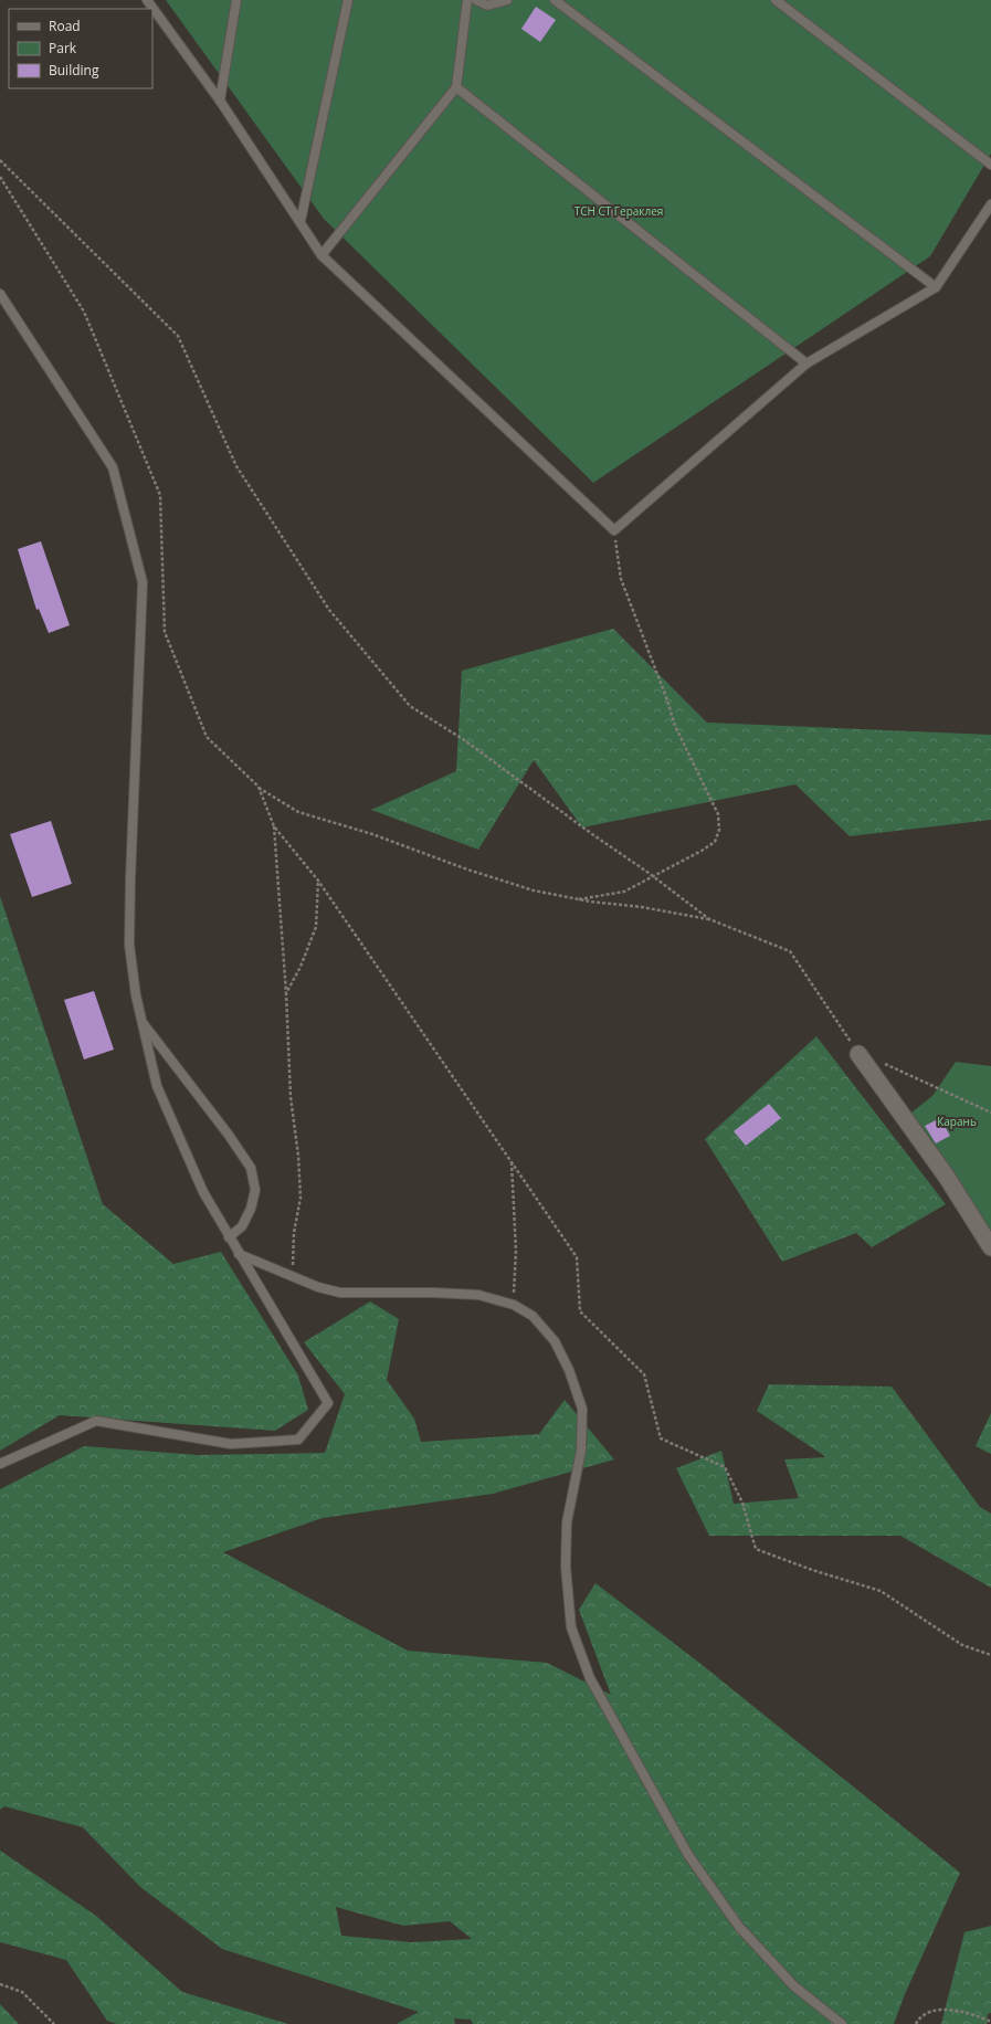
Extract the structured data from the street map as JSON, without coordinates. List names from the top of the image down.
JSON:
{
  "parks": ["ТСН СТ Гераклея", "Карань"],
  "legend": ["Road", "Park", "Building"]
}
